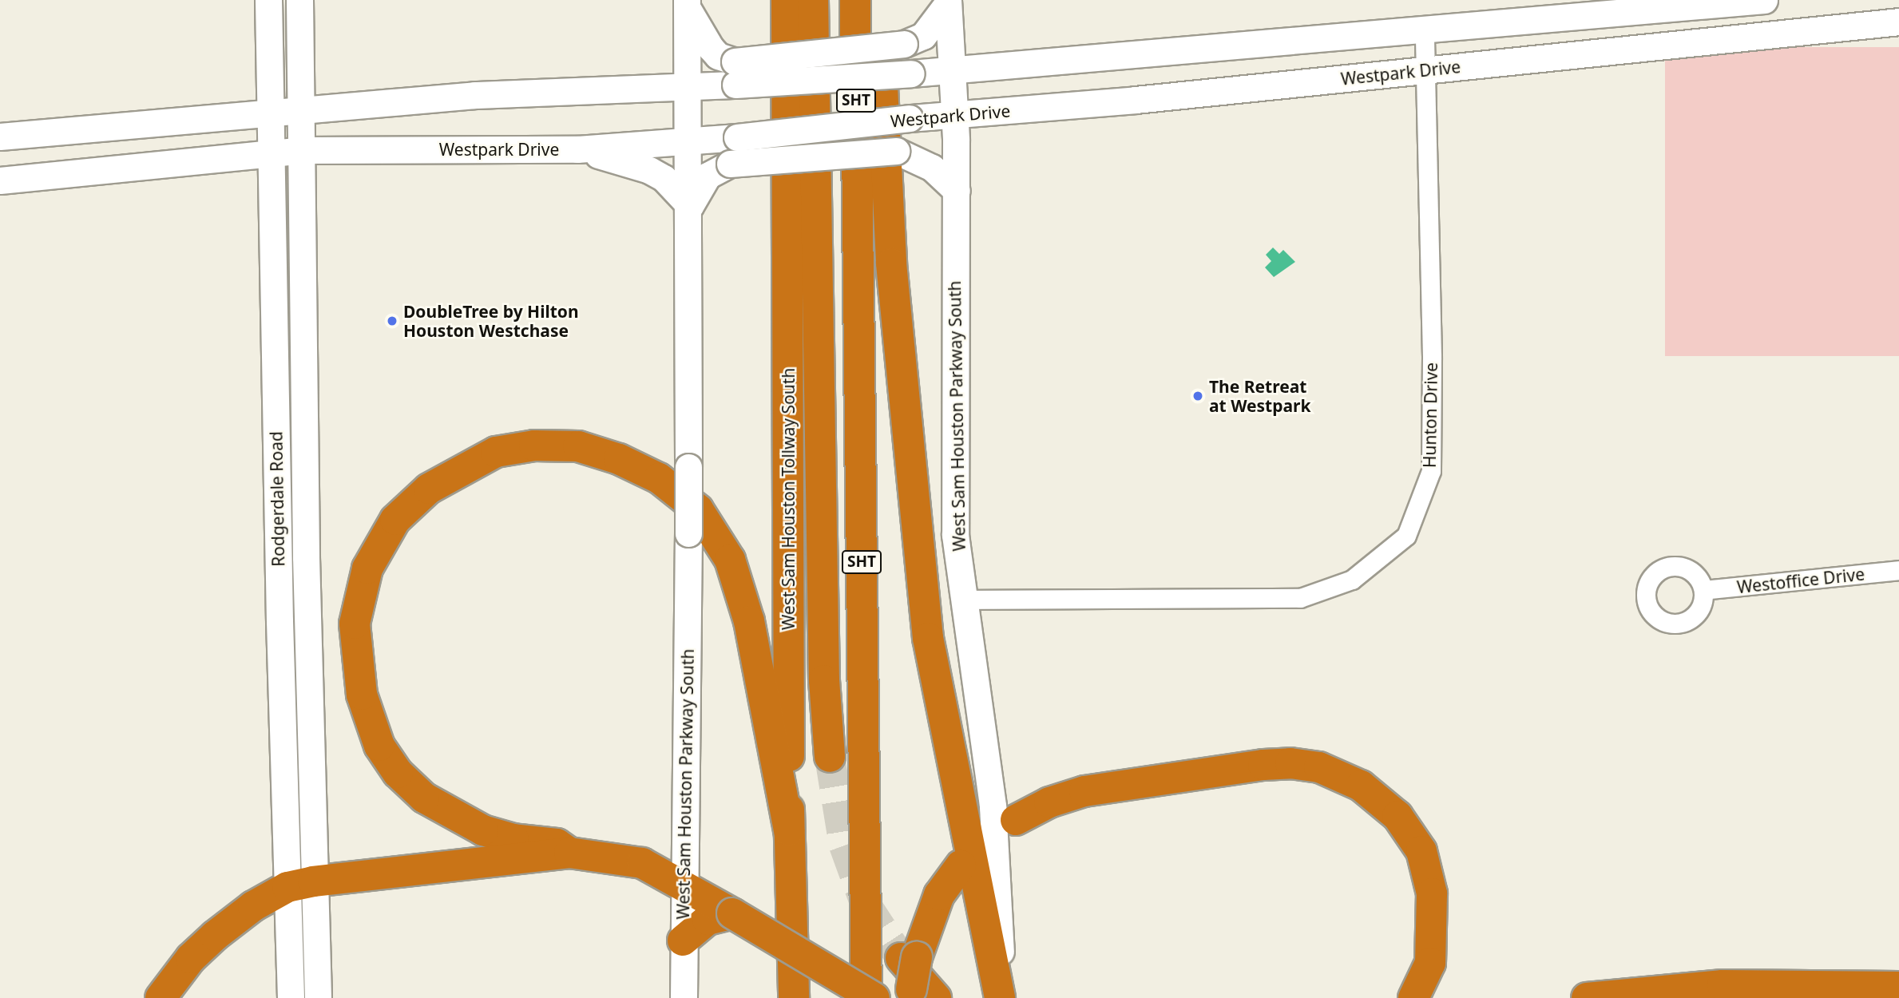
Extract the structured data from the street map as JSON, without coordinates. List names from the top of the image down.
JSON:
{
  "streets": {
    "highway": ["SHT", "West Sam Houston Tollway South"],
    "main road": ["Westpark Drive", "West Sam Houston Parkway South", "Rodgerdale Road"],
    "street": ["Hunton Drive", "Westoffice Drive"]
  },
  "crossings": [
    ["Westpark Drive", "Hunton Drive"],
    ["Westpark Drive", "West Sam Houston Parkway South"],
    ["Westpark Drive", "Rodgerdale Road"],
    ["Hunton Drive", "West Sam Houston Parkway South"]
  ],
  "places": ["DoubleTree by Hilton Houston Westchase", "The Retreat at Westpark"]
}
